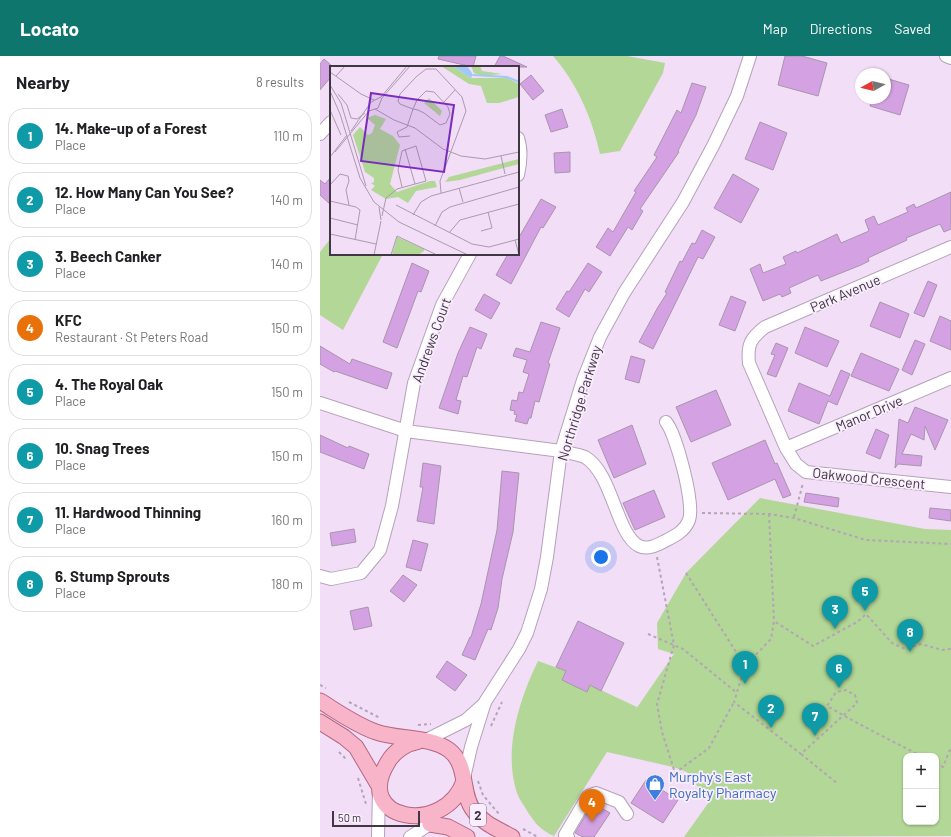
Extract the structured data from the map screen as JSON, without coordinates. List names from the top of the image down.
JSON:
{
  "streets": {
    "main road": ["2"],
    "street": [
      "Park Avenue",
      "Andrews Court",
      "Northridge Parkway",
      "Manor Drive",
      "Oakwood Crescent"
    ]
  },
  "crossings": [
    ["Park Avenue", "Oakwood Crescent"],
    ["Northridge Parkway", "2"],
    ["Manor Drive", "Oakwood Crescent"]
  ],
  "places": {
    "shop": ["Murphy's East Royalty Pharmacy"]
  },
  "scale_bar": "50 m",
  "north": "left",
  "page": {
    "header": "Locato",
    "nav": ["Map", "Directions", "Saved"],
    "heading": ["Nearby", "8 results"],
    "list": [
      {
        "mark": "1",
        "name": "14. Make-up of a Forest",
        "note": "Place",
        "value": "110 m"
      },
      {
        "mark": "2",
        "name": "12. How Many Can You See?",
        "note": "Place",
        "value": "140 m"
      },
      {
        "mark": "3",
        "name": "3. Beech Canker",
        "note": "Place",
        "value": "140 m"
      },
      {
        "mark": "4",
        "name": "KFC",
        "note": "Restaurant · St Peters Road",
        "value": "150 m"
      },
      {
        "mark": "5",
        "name": "4. The Royal Oak",
        "note": "Place",
        "value": "150 m"
      },
      {
        "mark": "6",
        "name": "10. Snag Trees",
        "note": "Place",
        "value": "150 m"
      },
      {
        "mark": "7",
        "name": "11. Hardwood Thinning",
        "note": "Place",
        "value": "160 m"
      },
      {
        "mark": "8",
        "name": "6. Stump Sprouts",
        "note": "Place",
        "value": "180 m"
      }
    ],
    "pins": [
      "5",
      "3",
      "8",
      "1",
      "6",
      "2",
      "7",
      "4"
    ],
    "map_buttons": ["+", "−"],
    "scale": "50 m"
  }
}
